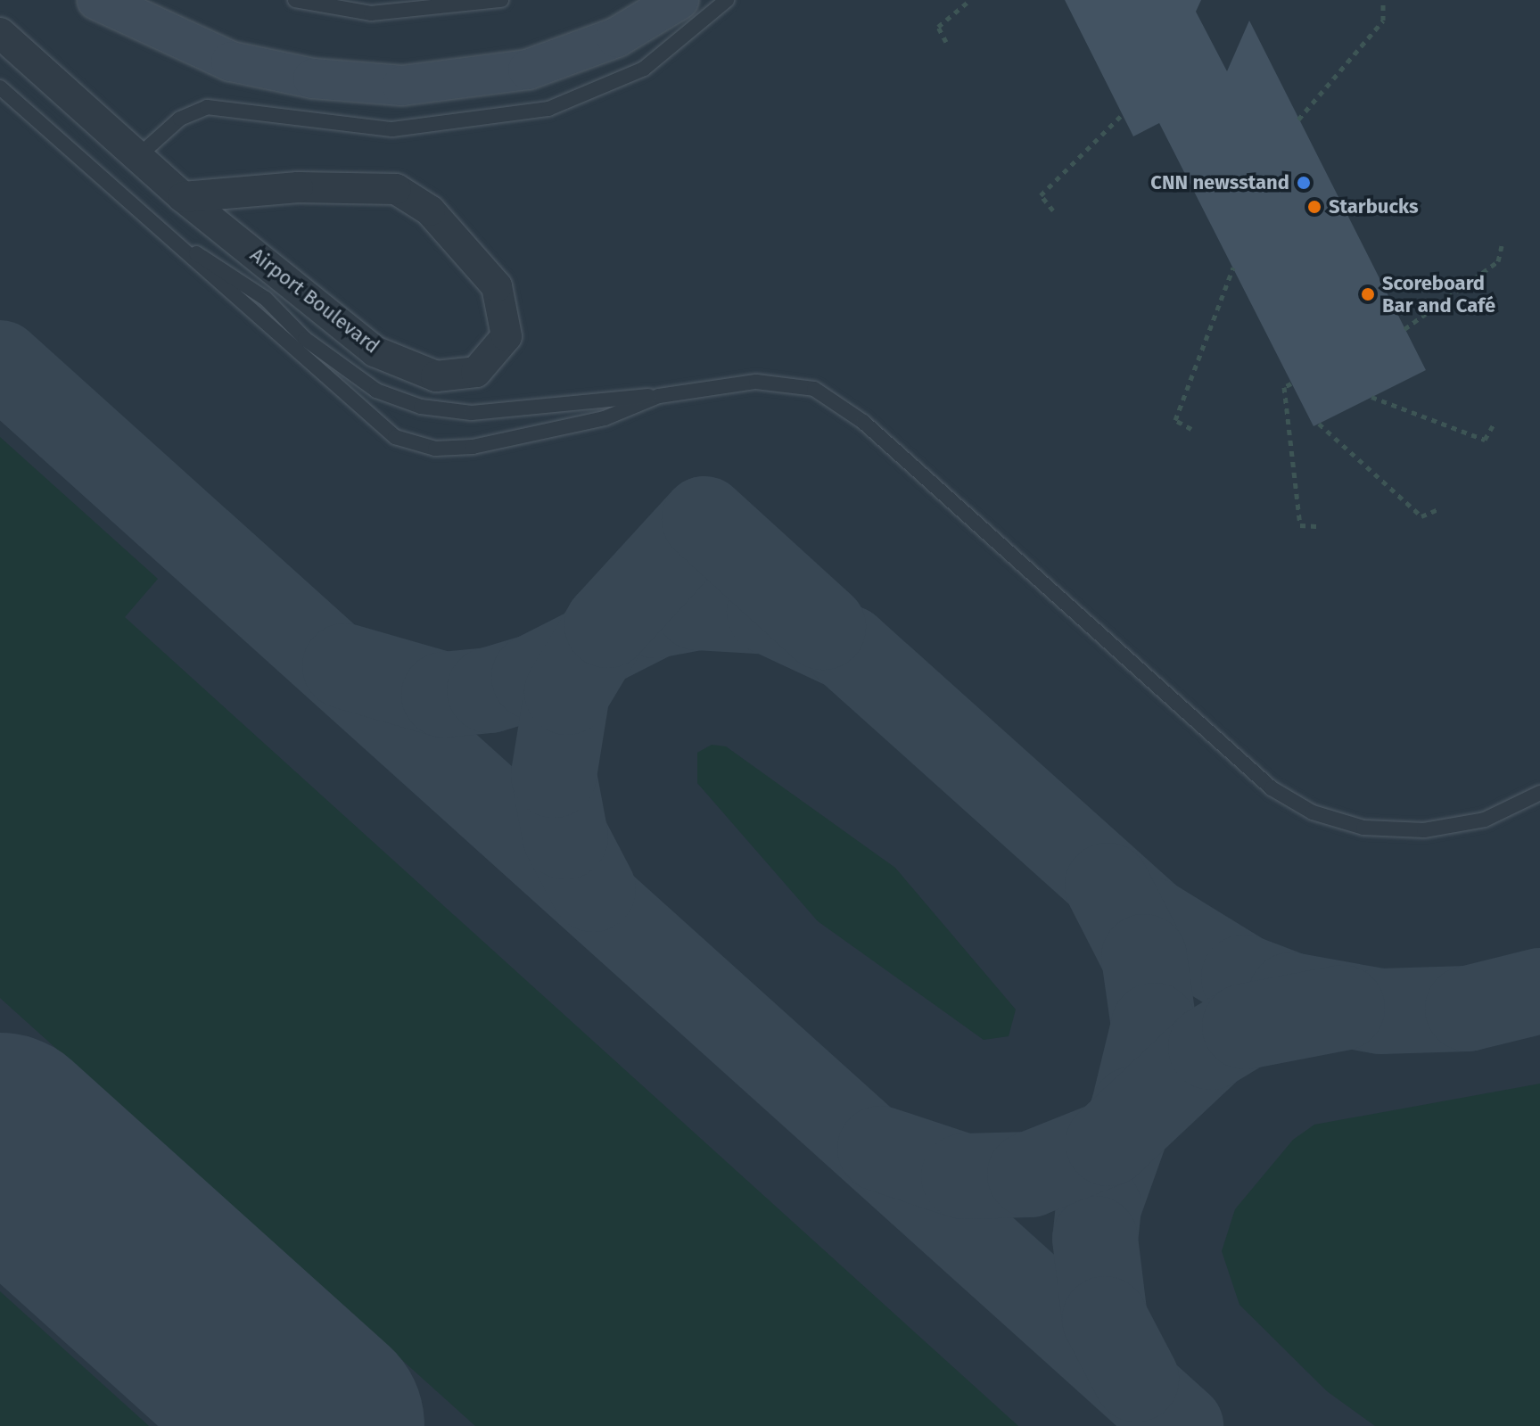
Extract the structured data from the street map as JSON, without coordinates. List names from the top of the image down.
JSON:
{
  "streets": {
    "street": ["Airport Boulevard"]
  },
  "places": ["CNN newsstand", "Starbucks", "Scoreboard Bar and Café"]
}
